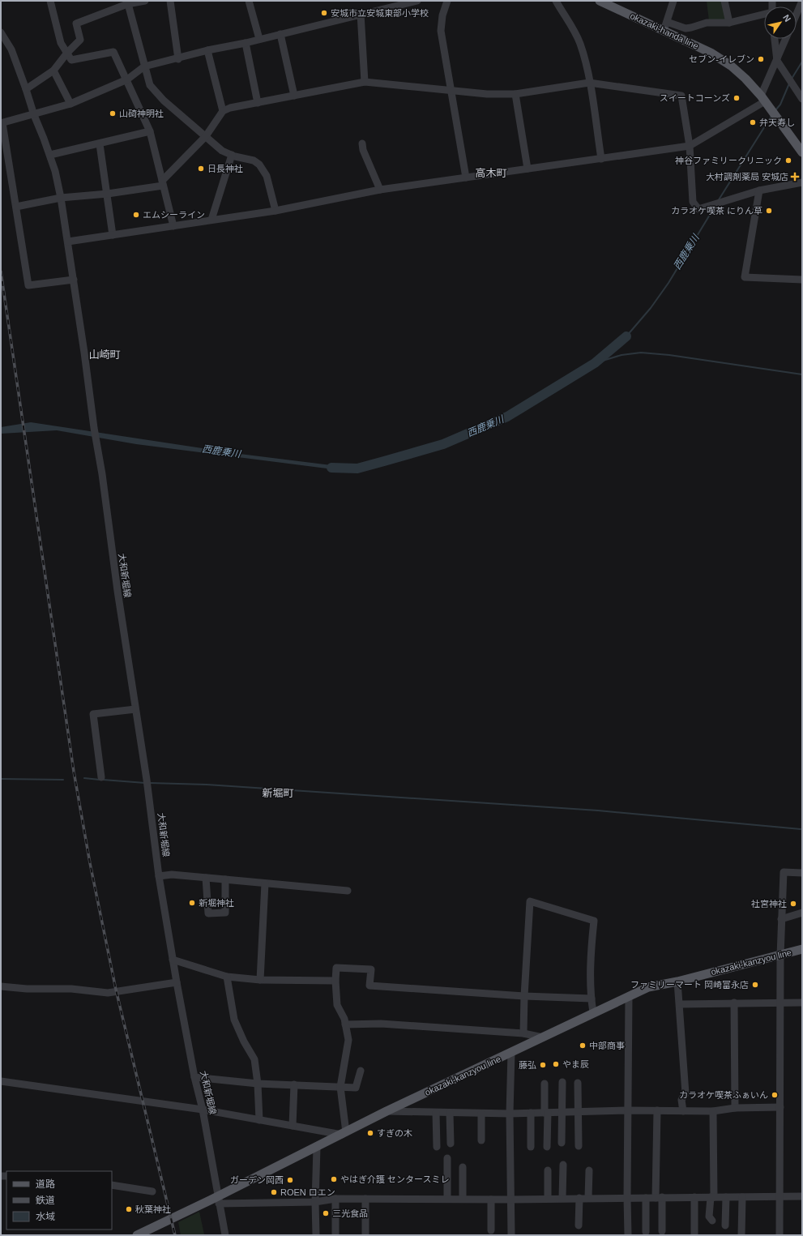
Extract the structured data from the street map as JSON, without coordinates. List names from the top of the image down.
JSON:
{
  "streets": {
    "main road": ["okazaki-handa line", "okazaki-kanzyou line"],
    "street": ["大和新堀線"]
  },
  "crossings": [
    ["大和新堀線", "okazaki-kanzyou line"]
  ],
  "districts": ["高木町", "山崎町", "新堀町"],
  "water": ["西鹿乗川"],
  "places": {
    "other": [
      "安城市立安城東部小学校",
      "セブン-イレブン",
      "スイートコーンズ",
      "山碕神明社",
      "弁天寿し",
      "神谷ファミリークリニック",
      "日長神社",
      "カラオケ喫茶 にりん草",
      "エムシーライン",
      "新堀神社",
      "社宮神社",
      "ファミリーマート 岡崎富永店",
      "中部商事",
      "やま辰",
      "藤弘",
      "カラオケ喫茶ふぁいん",
      "すぎの木",
      "やはぎ介護 センタースミレ",
      "ガーデン岡西",
      "ROEN ロエン",
      "秋葉神社",
      "三光食品"
    ],
    "health": ["大村調剤薬局 安城店"]
  },
  "legend": ["道路", "鉄道", "水域"],
  "north": "top right"
}
